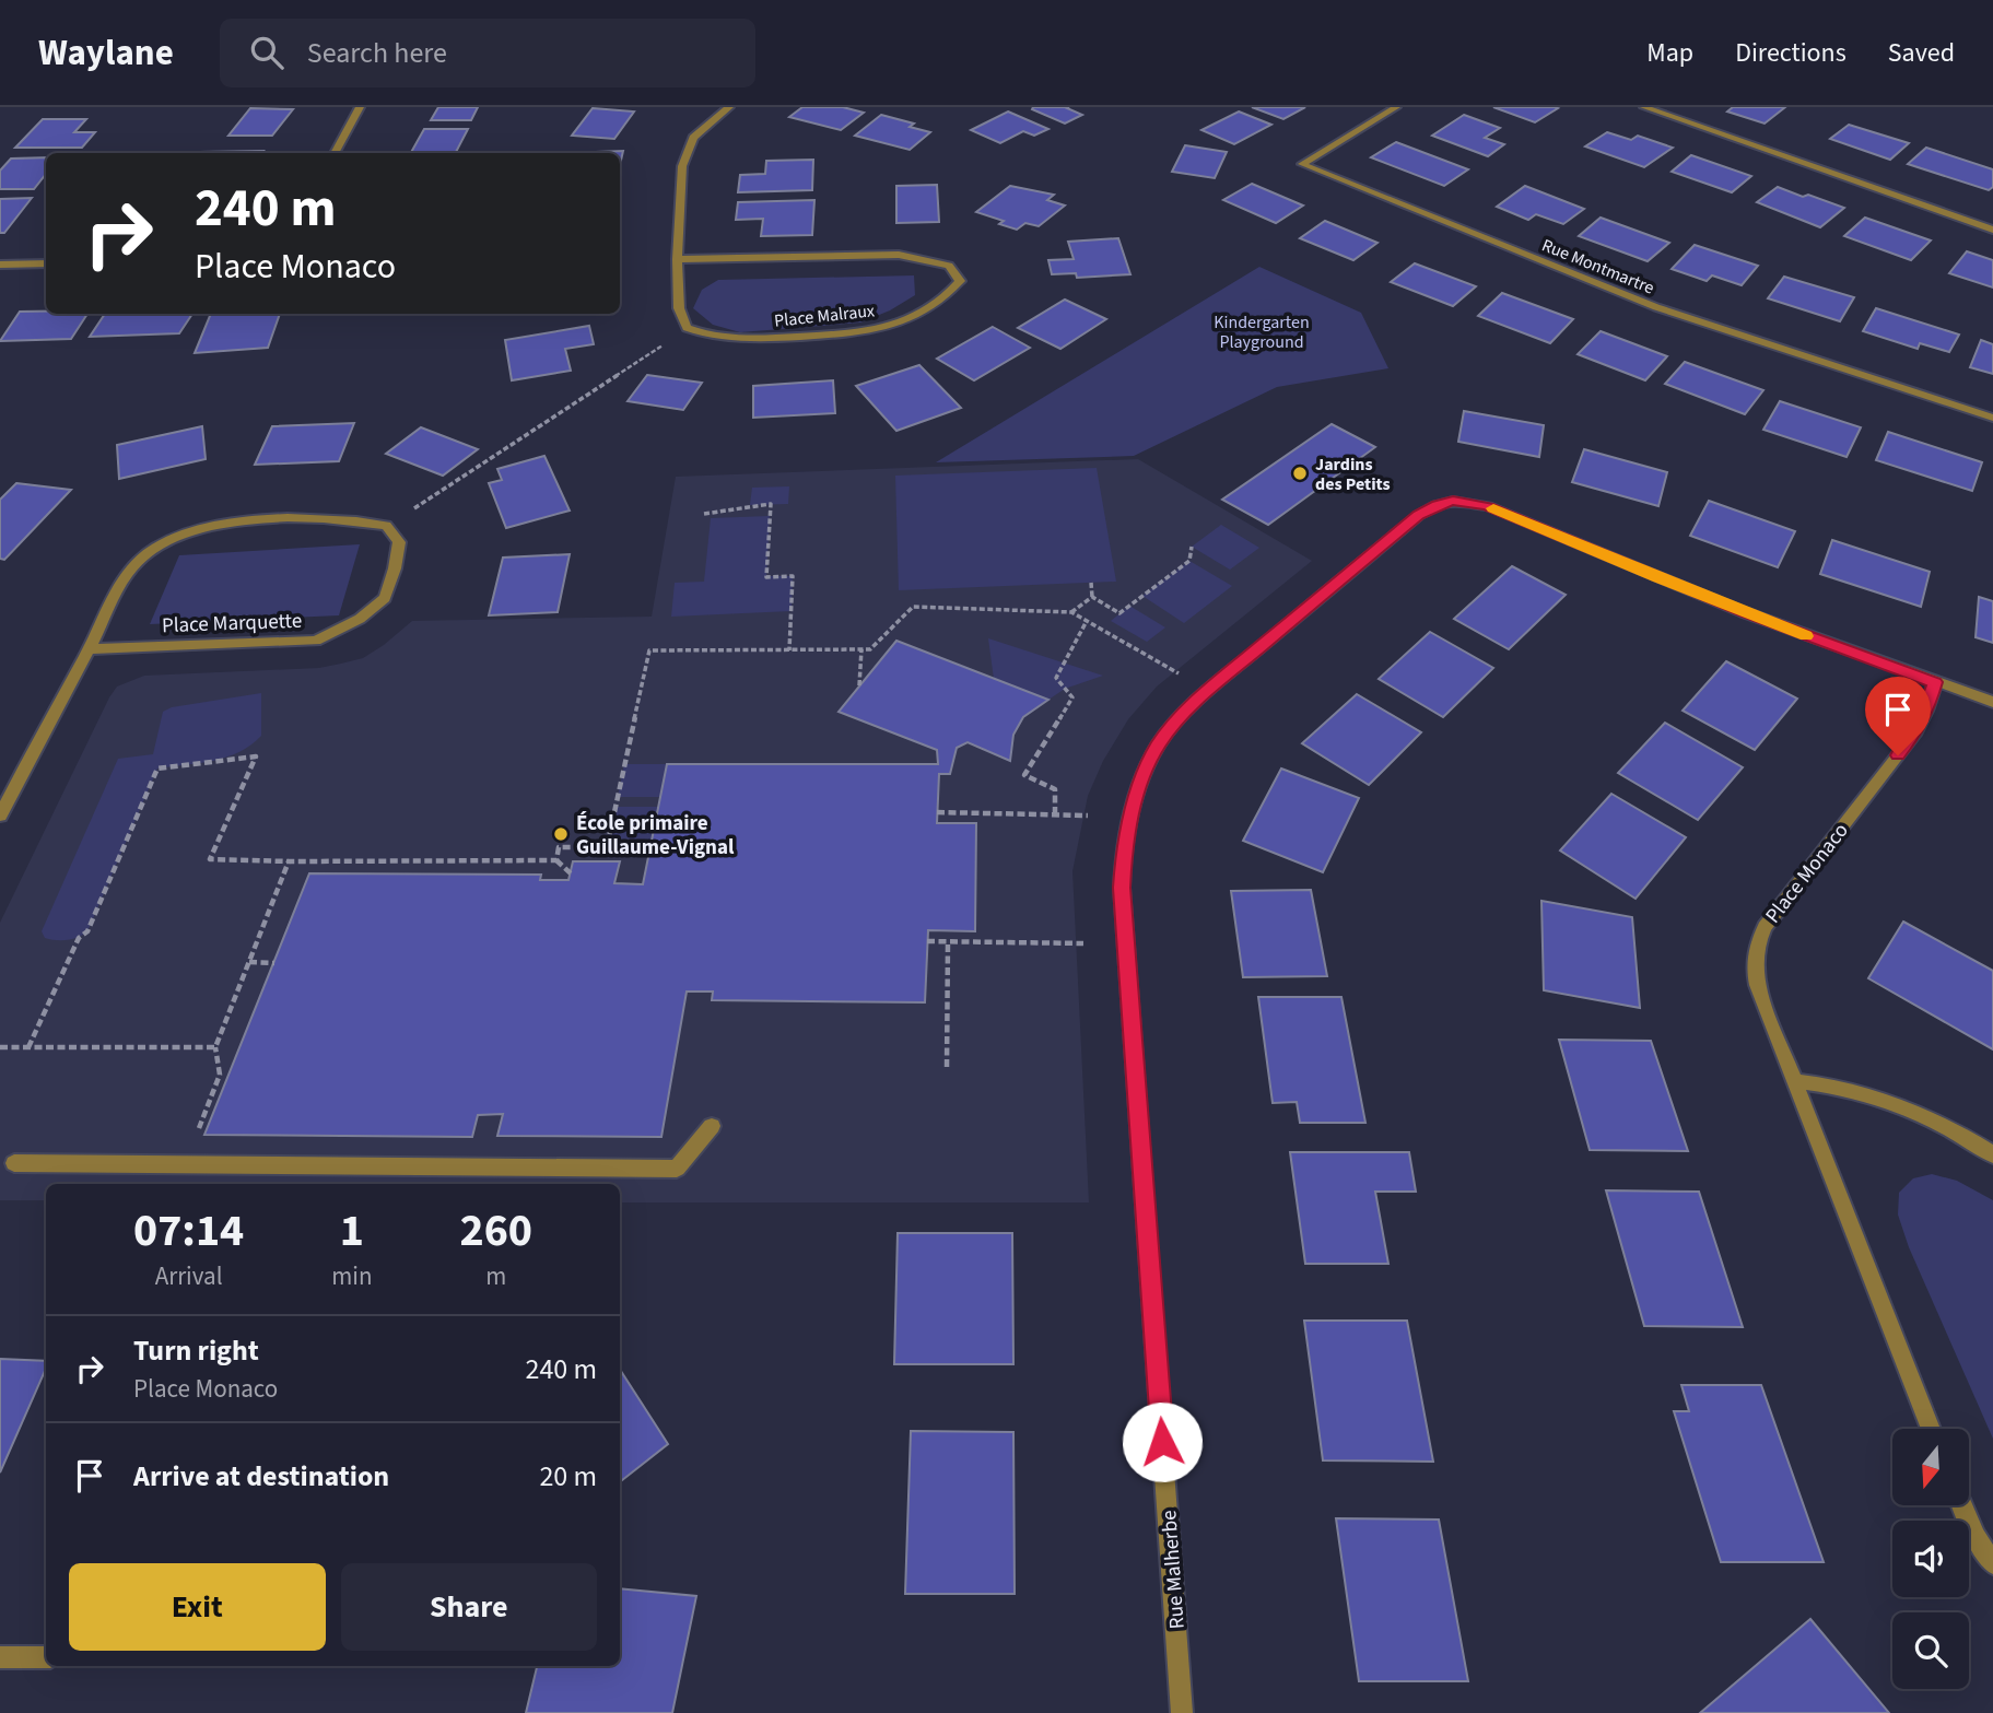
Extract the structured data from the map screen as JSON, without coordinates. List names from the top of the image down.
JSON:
{
  "streets": {
    "street": [
      "Rue Montmartre",
      "Place Malraux",
      "Place Marquette",
      "Place Monaco",
      "Rue Malherbe"
    ]
  },
  "crossings": [
    ["Place Monaco", "Rue Malherbe"]
  ],
  "parks": ["Kindergarten Playground"],
  "places": ["Jardins des Petits", "École primaire Guillaume-Vignal"],
  "north": "bottom",
  "page": {
    "header": "Waylane",
    "search": "Search here",
    "nav": ["Map", "Directions", "Saved"],
    "turn": ["240 m", "Place Monaco"],
    "eta": [
      "07:14",
      "Arrival",
      "1",
      "min",
      "260",
      "m"
    ],
    "list": [
      {
        "name": "Turn right",
        "note": "Place Monaco",
        "value": "240 m"
      },
      {
        "name": "Arrive at destination",
        "value": "20 m"
      }
    ],
    "buttons": ["Exit", "Share"]
  }
}
